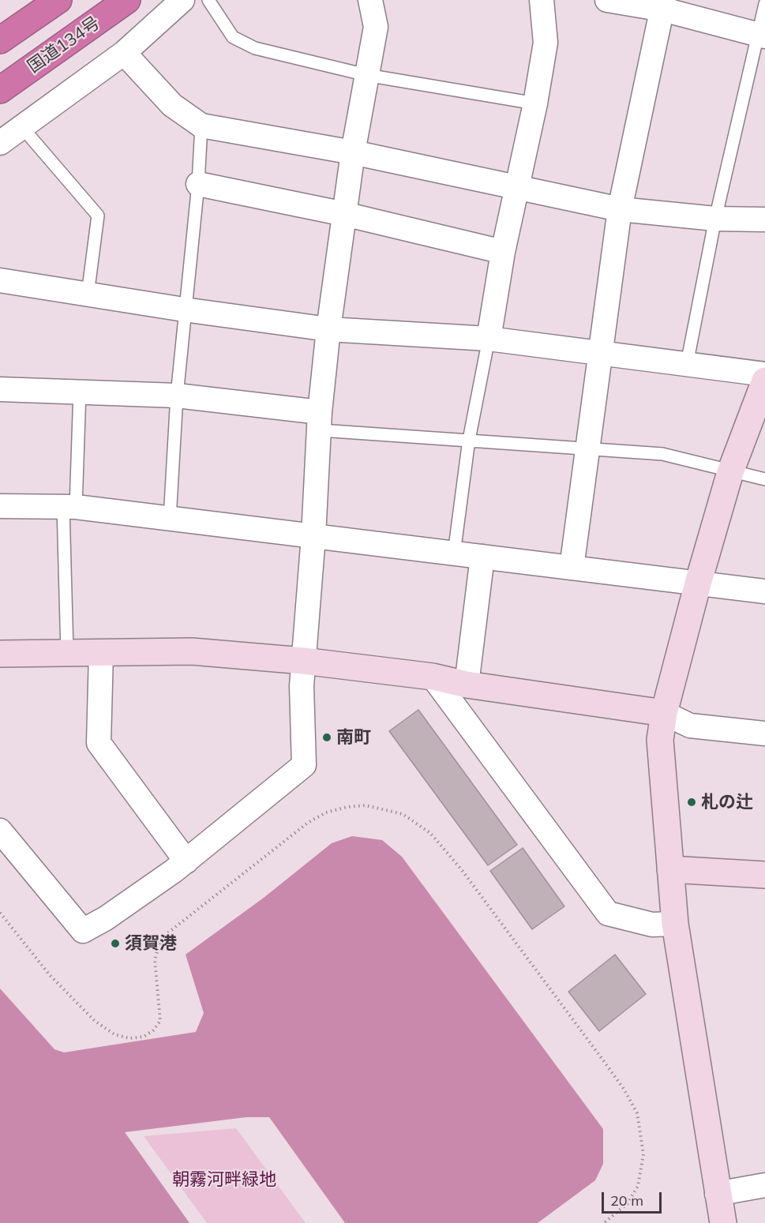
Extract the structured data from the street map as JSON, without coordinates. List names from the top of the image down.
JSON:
{
  "streets": {
    "highway": ["国道134号"]
  },
  "parks": ["朝霧河畔緑地"],
  "places": ["南町", "札の辻", "須賀港"],
  "scale_bar": "20 m"
}
